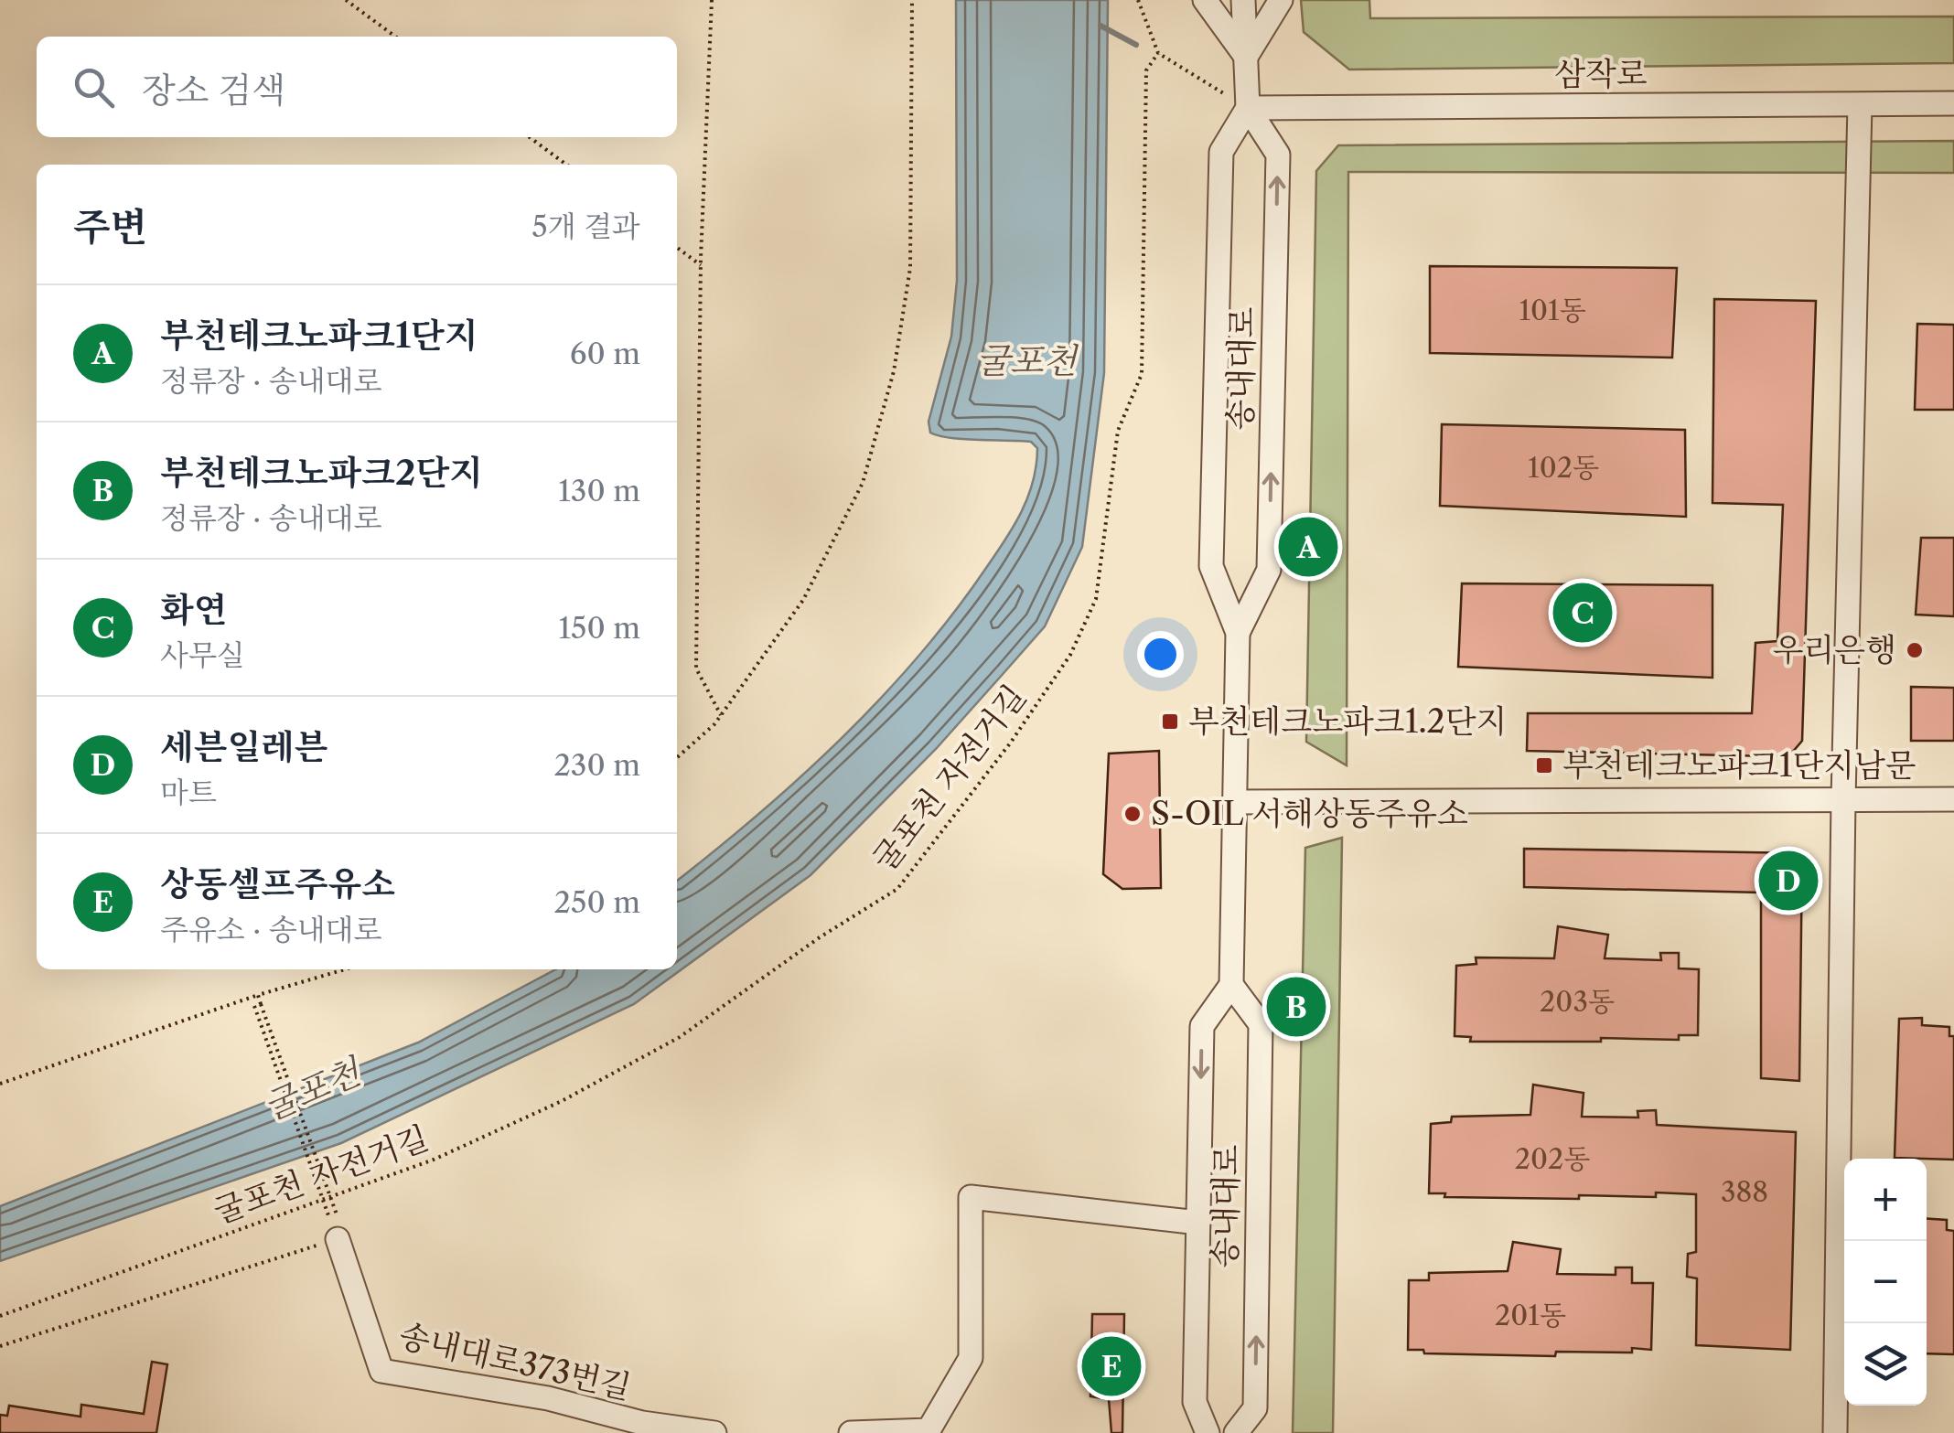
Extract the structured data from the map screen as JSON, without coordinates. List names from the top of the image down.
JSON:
{
  "streets": {
    "street": ["삼작로", "송내대로", "송내대로373번길"],
    "path": ["굴포천 자전거길"]
  },
  "crossings": [
    ["삼작로", "송내대로"]
  ],
  "water": ["굴포천"],
  "places": {
    "other": ["우리은행", "S-OIL 서해상동주유소"],
    "transit": ["부천테크노파크1.2단지", "부천테크노파크1단지남문"]
  },
  "house_numbers": [
    "101동",
    "102동",
    "203동",
    "202동",
    "388",
    "201동"
  ],
  "page": {
    "search": "장소 검색",
    "heading": ["주변", "5개 결과"],
    "list": [
      {
        "mark": "A",
        "name": "부천테크노파크1단지",
        "note": "정류장 · 송내대로",
        "value": "60 m"
      },
      {
        "mark": "B",
        "name": "부천테크노파크2단지",
        "note": "정류장 · 송내대로",
        "value": "130 m"
      },
      {
        "mark": "C",
        "name": "화연",
        "note": "사무실",
        "value": "150 m"
      },
      {
        "mark": "D",
        "name": "세븐일레븐",
        "note": "마트",
        "value": "230 m"
      },
      {
        "mark": "E",
        "name": "상동셀프주유소",
        "note": "주유소 · 송내대로",
        "value": "250 m"
      }
    ],
    "pins": [
      "A",
      "C",
      "D",
      "B",
      "E"
    ],
    "map_buttons": ["+", "−"]
  }
}
